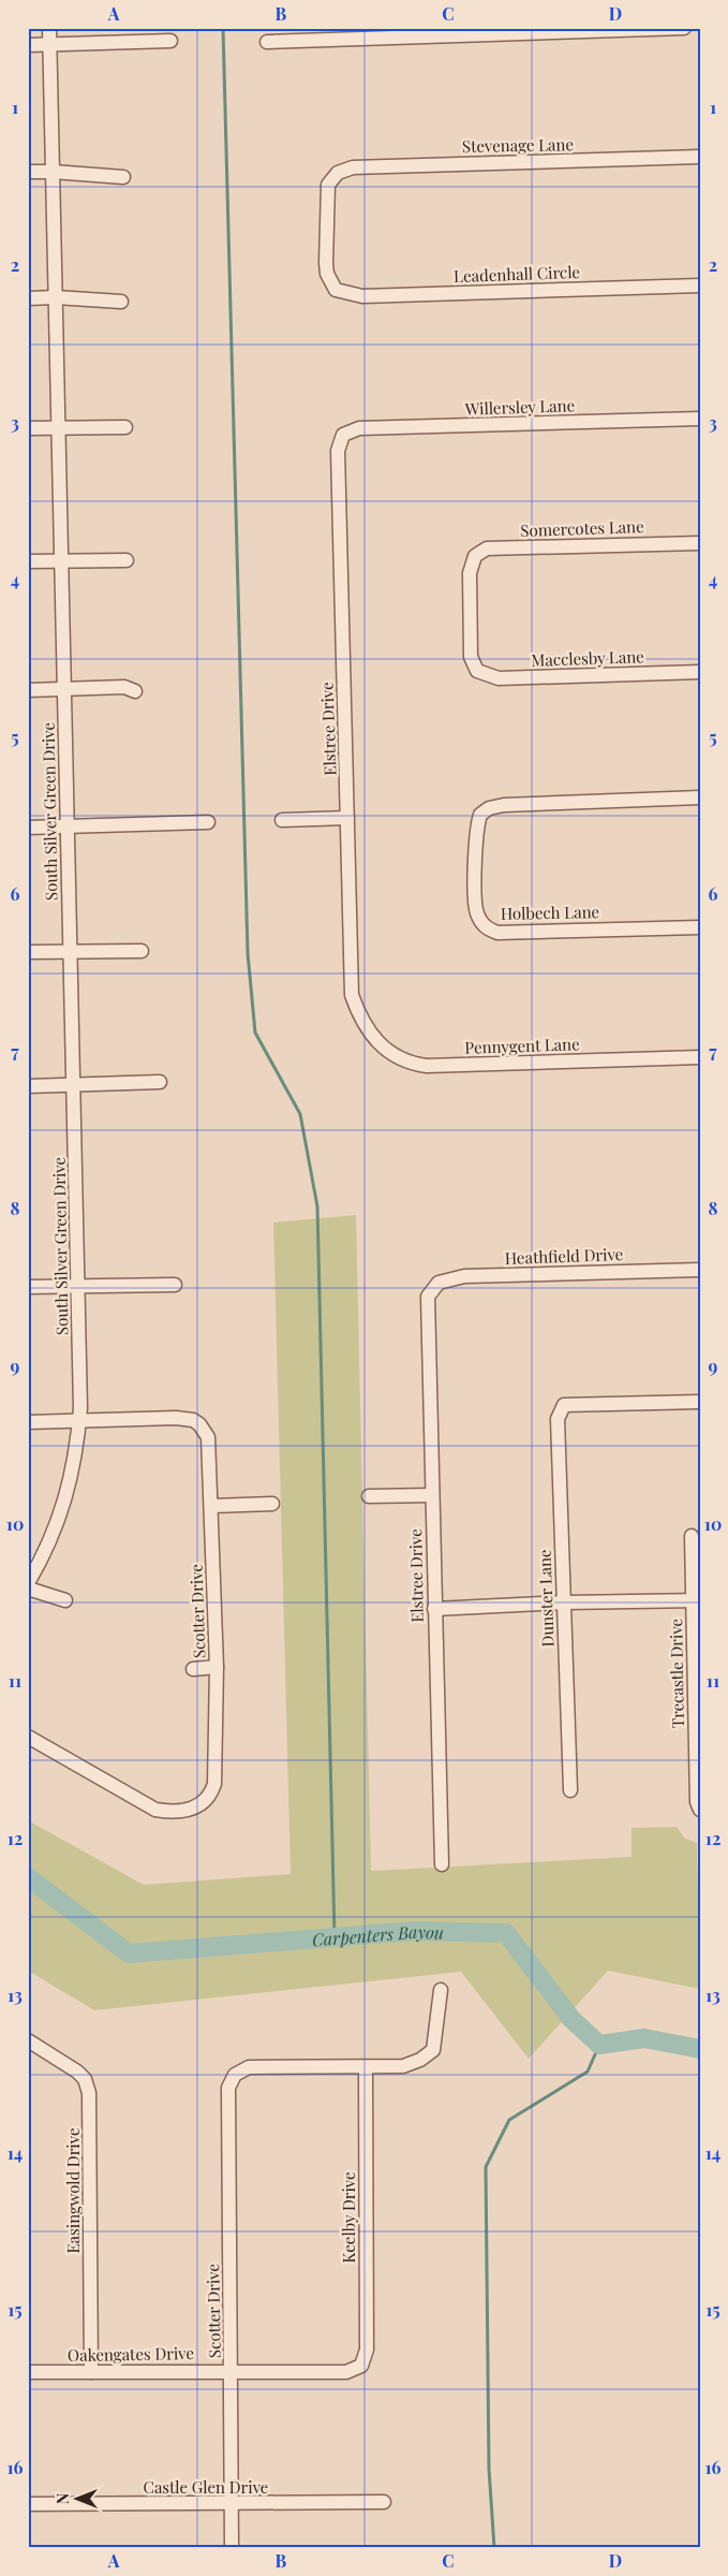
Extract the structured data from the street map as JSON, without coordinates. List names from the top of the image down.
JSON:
{
  "streets": {
    "street": [
      "Stevenage Lane",
      "Leadenhall Circle",
      "Willersley Lane",
      "Somercotes Lane",
      "Macclesby Lane",
      "Elstree Drive",
      "South Silver Green Drive",
      "Holbech Lane",
      "Pennygent Lane",
      "Heathfield Drive",
      "Dunster Lane",
      "Scotter Drive",
      "Trecastle Drive",
      "Easingwold Drive",
      "Keelby Drive",
      "Oakengates Drive",
      "Castle Glen Drive"
    ]
  },
  "crossings": [
    ["Stevenage Lane", "Leadenhall Circle"],
    ["Willersley Lane", "Elstree Drive"],
    ["Somercotes Lane", "Macclesby Lane"],
    ["Elstree Drive", "Pennygent Lane"],
    ["Elstree Drive", "Heathfield Drive"],
    ["South Silver Green Drive", "Scotter Drive"],
    ["Scotter Drive", "Keelby Drive"],
    ["Scotter Drive", "Oakengates Drive"],
    ["Scotter Drive", "Castle Glen Drive"],
    ["Easingwold Drive", "Oakengates Drive"],
    ["Keelby Drive", "Oakengates Drive"]
  ],
  "water": ["Carpenters Bayou"],
  "north": "left",
  "grid": {
    "columns": [
      "A",
      "B",
      "C",
      "D"
    ],
    "rows": [
      "1",
      "2",
      "3",
      "4",
      "5",
      "6",
      "7",
      "8",
      "9",
      "10",
      "11",
      "12",
      "13",
      "14",
      "15",
      "16"
    ]
  }
}
